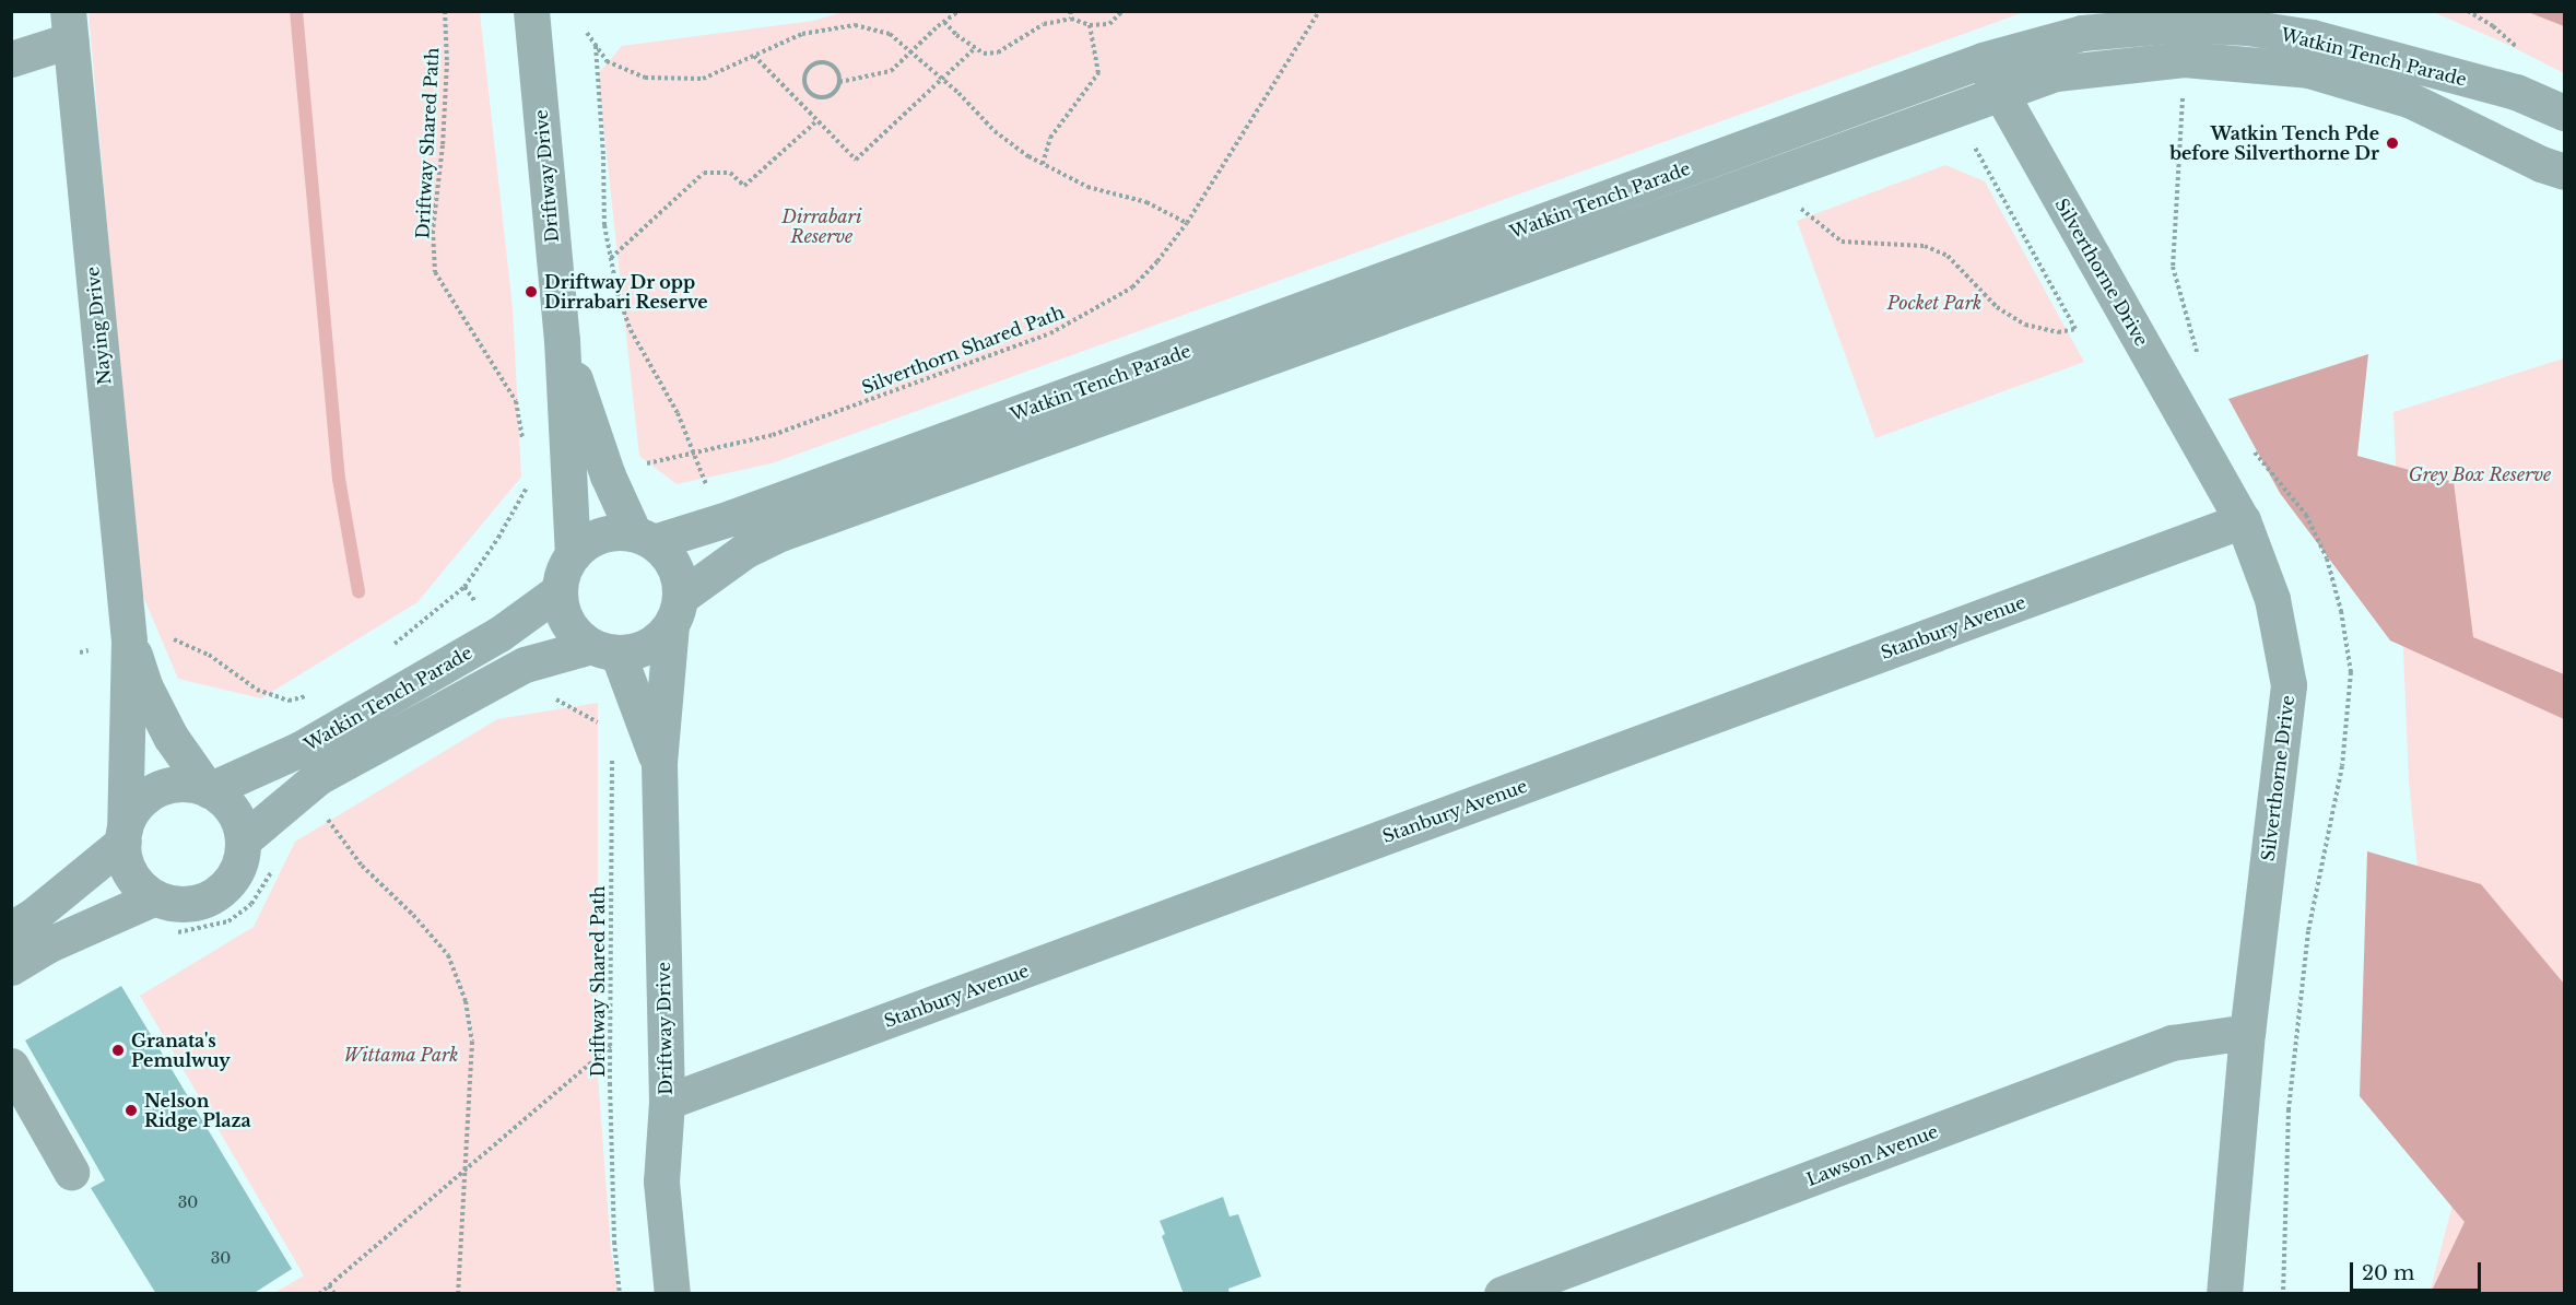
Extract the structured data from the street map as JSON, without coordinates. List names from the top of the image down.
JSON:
{
  "streets": {
    "street": [
      "Watkin Tench Parade",
      "Driftway Drive",
      "Silverthorne Drive",
      "Naying Drive",
      "Stanbury Avenue",
      "Lawson Avenue"
    ],
    "path": ["Driftway Shared Path", "Silverthorn Shared Path"]
  },
  "crossings": [
    ["Watkin Tench Parade", "Driftway Drive"],
    ["Watkin Tench Parade", "Silverthorne Drive"],
    ["Watkin Tench Parade", "Naying Drive"],
    ["Driftway Drive", "Stanbury Avenue"],
    ["Silverthorne Drive", "Stanbury Avenue"],
    ["Silverthorne Drive", "Lawson Avenue"]
  ],
  "parks": [
    "Dirrabari Reserve",
    "Pocket Park",
    "Grey Box Reserve",
    "Wittama Park"
  ],
  "places": [
    "Watkin Tench Pde before Silverthorne Dr",
    "Driftway Dr opp Dirrabari Reserve",
    "Granata's Pemulwuy",
    "Nelson Ridge Plaza"
  ],
  "house_numbers": ["30", "30"],
  "scale_bar": "20 m"
}
